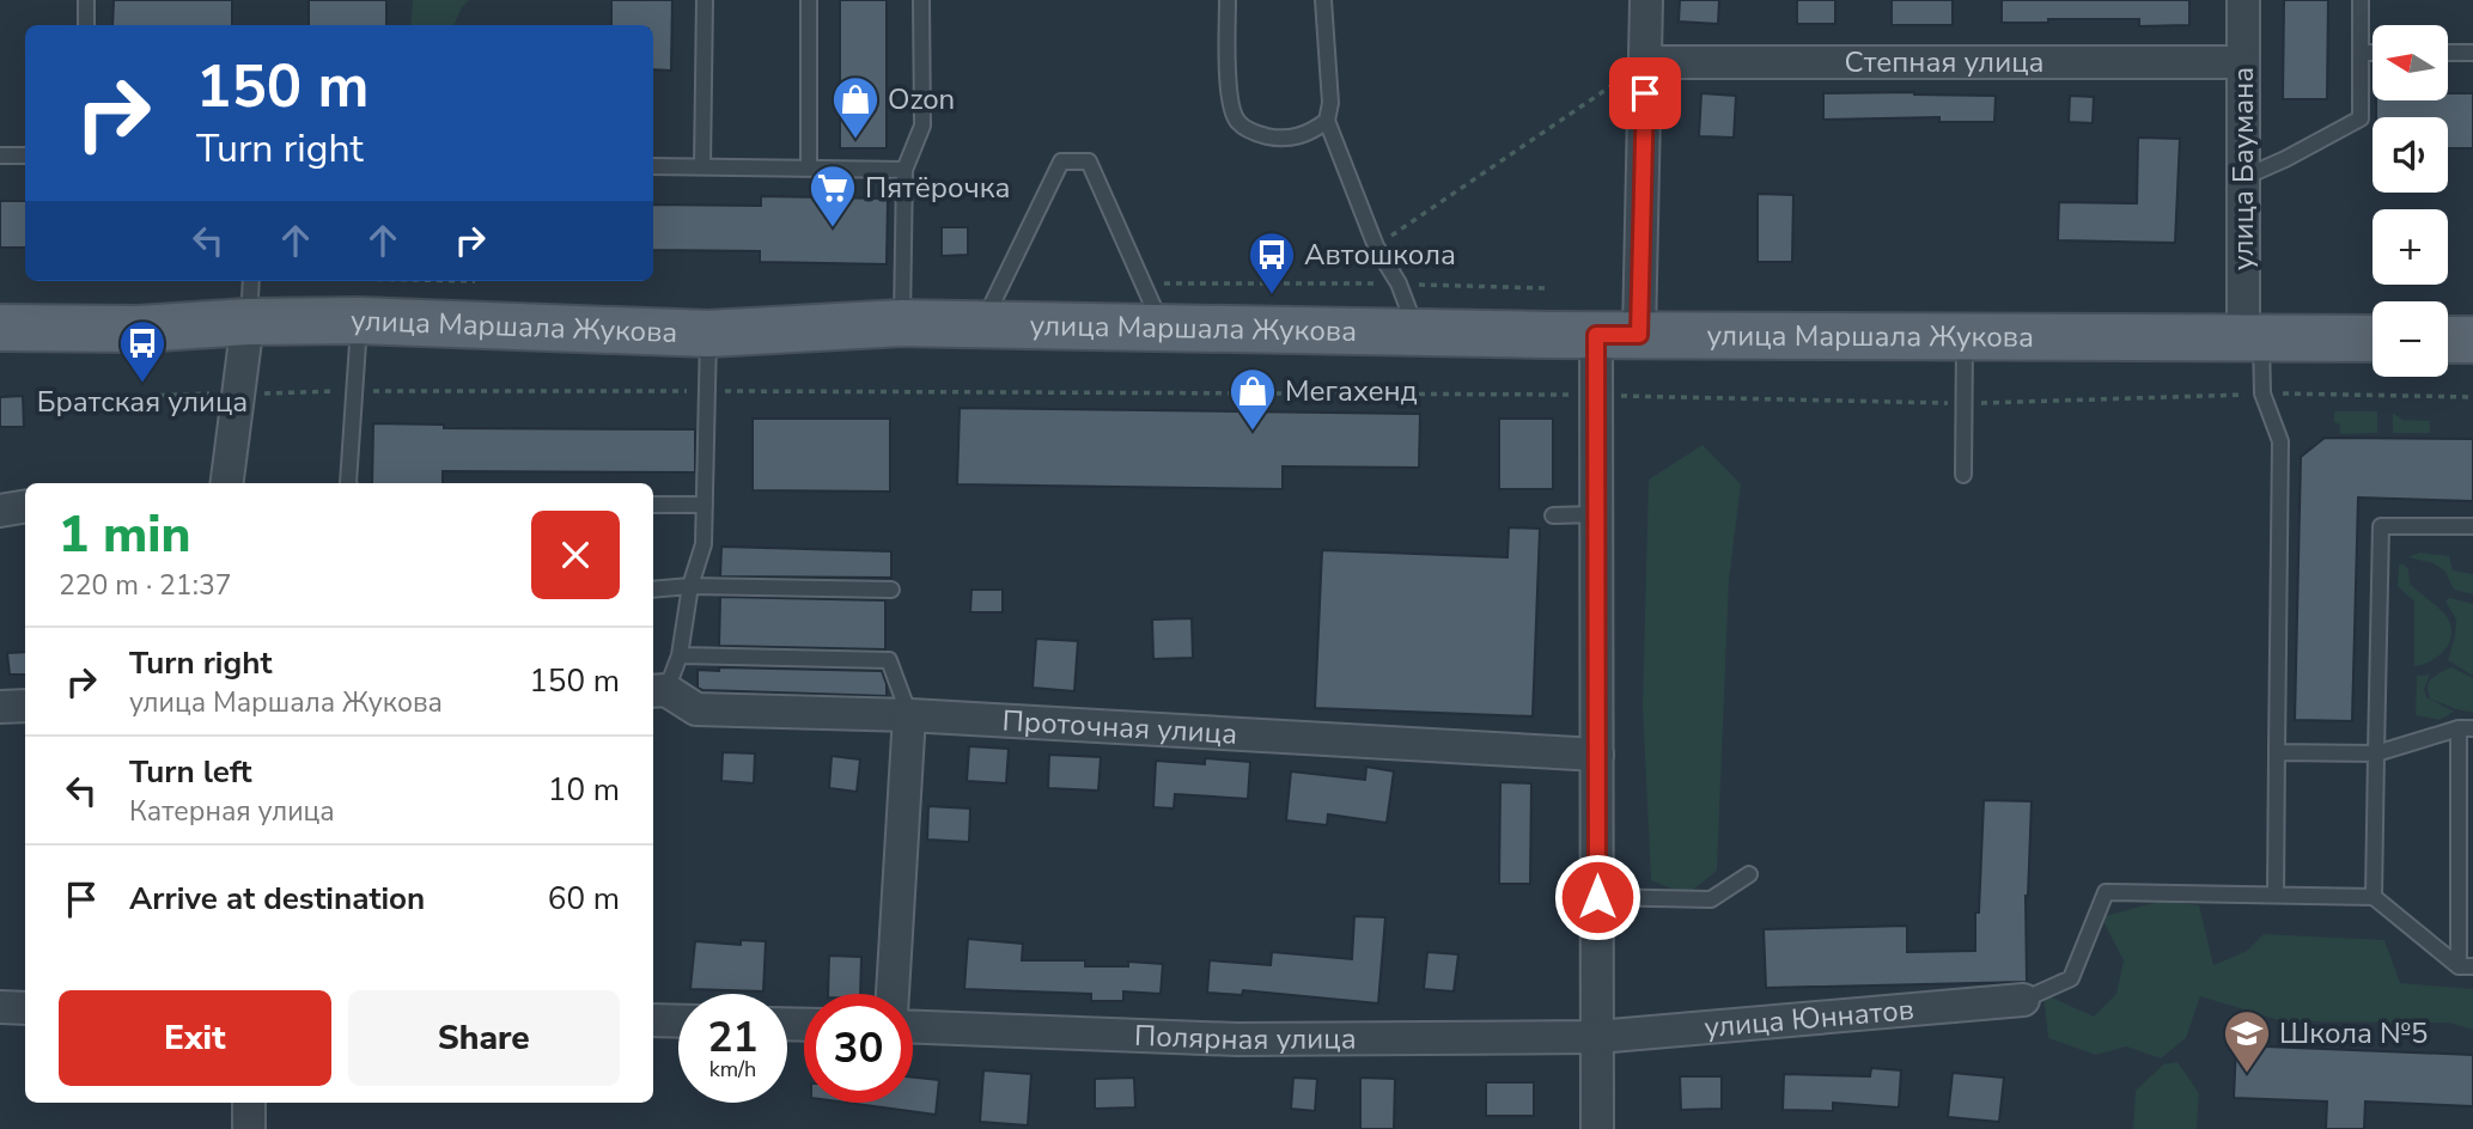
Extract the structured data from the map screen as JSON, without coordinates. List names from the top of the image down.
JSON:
{
  "streets": {
    "main road": ["улица Маршала Жукова"],
    "street": [
      "Степная улица",
      "улица Баумана",
      "Проточная улица",
      "улица Юннатов",
      "Полярная улица"
    ]
  },
  "crossings": [
    ["Степная улица", "улица Баумана"],
    ["улица Баумана", "улица Маршала Жукова"],
    ["улица Юннатов", "Полярная улица"]
  ],
  "places": {
    "shop": ["Ozon", "Мегахенд"],
    "supermarket": ["Пятёрочка"],
    "bus stop": ["Автошкола", "Братская улица"],
    "school or university": ["Школа №5"]
  },
  "north": "left",
  "page": {
    "map_buttons": ["+", "−"],
    "turn": ["150 m", "Turn right"],
    "heading": ["1 min", "220 m · 21:37"],
    "list": [
      {
        "name": "Turn right",
        "note": "улица Маршала Жукова",
        "value": "150 m"
      },
      {
        "name": "Turn left",
        "note": "Катерная улица",
        "value": "10 m"
      },
      {
        "name": "Arrive at destination",
        "value": "60 m"
      }
    ],
    "buttons": ["Exit", "Share"],
    "speed": "21 km/h",
    "limit": "30"
  }
}
